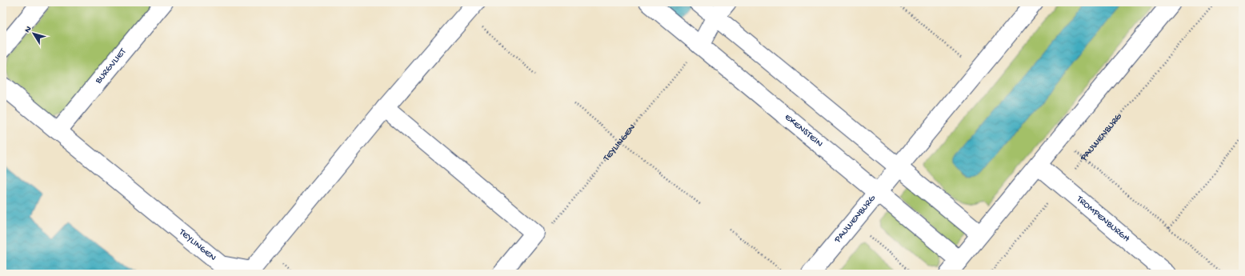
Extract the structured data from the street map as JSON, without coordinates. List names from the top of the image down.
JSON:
{
  "streets": {
    "street": [
      "BURGVLIET",
      "EKENSTEIN",
      "PAUWENBURG",
      "TEYLINGEN",
      "TROMPENBURGH"
    ]
  },
  "crossings": [
    ["BURGVLIET", "TEYLINGEN"],
    ["EKENSTEIN", "PAUWENBURG"],
    ["EKENSTEIN", "TEYLINGEN"],
    ["PAUWENBURG", "TROMPENBURGH"]
  ],
  "north": "top left"
}
